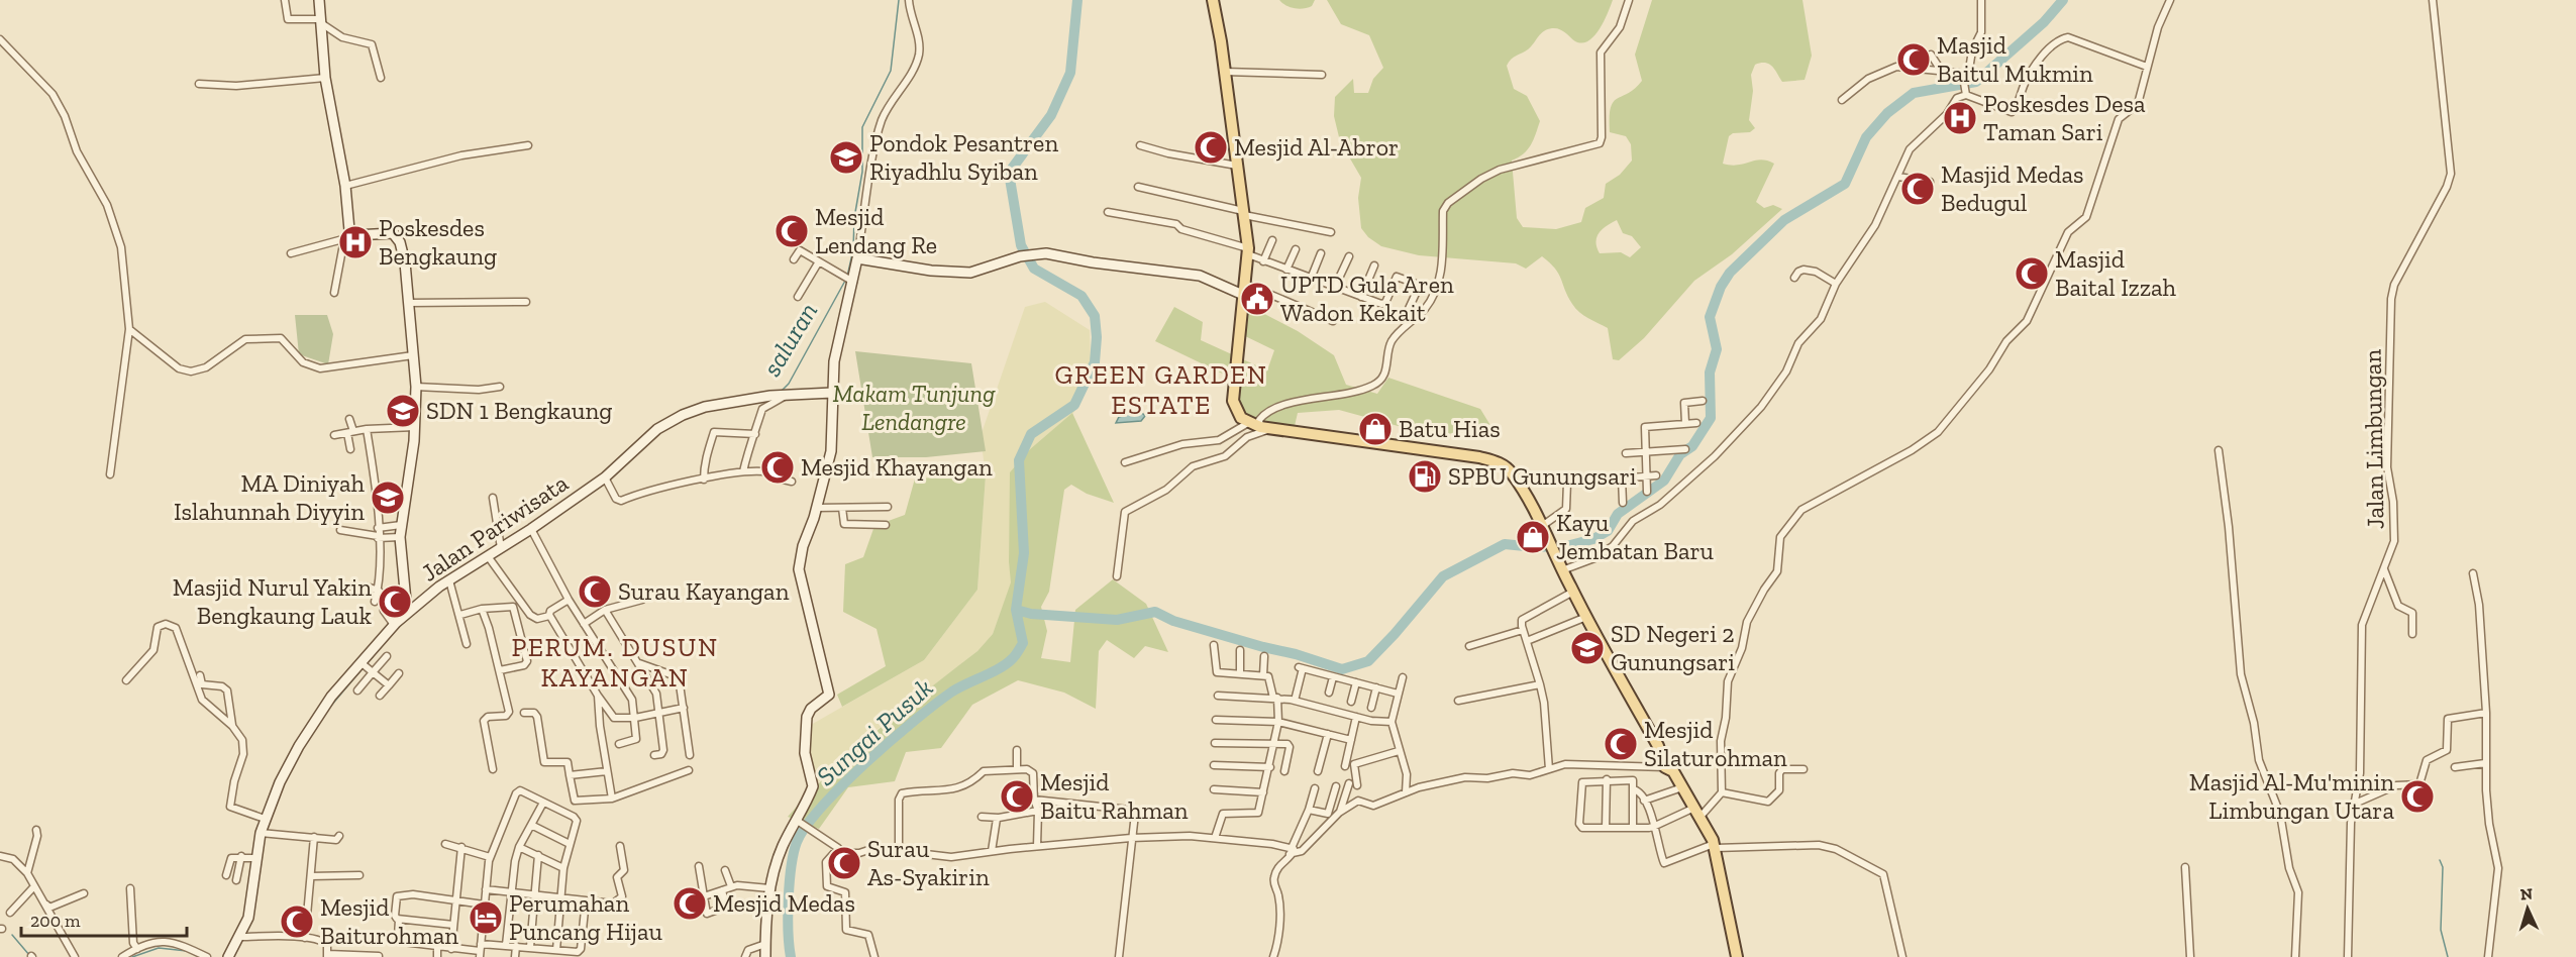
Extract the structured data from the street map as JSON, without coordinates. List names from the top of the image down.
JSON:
{
  "streets": {
    "street": ["Jalan Limbungan", "Jalan Pariwisata"]
  },
  "districts": ["GREEN GARDEN ESTATE", "PERUM. DUSUN KAYANGAN"],
  "water": ["saluran", "Sungai Pusuk"],
  "parks": ["Makam Tunjung Lendangre"],
  "places": {
    "mosque": [
      "Masjid Baitul Mukmin",
      "Mesjid Al-Abror",
      "Masjid Medas Bedugul",
      "Mesjid Lendang Re",
      "Masjid Baital Izzah",
      "Mesjid Khayangan",
      "Surau Kayangan",
      "Masjid Nurul Yakin Bengkaung Lauk",
      "Mesjid Silaturohman",
      "Mesjid Baitu Rahman",
      "Masjid Al-Mu'minin Limbungan Utara",
      "Surau As-Syakirin",
      "Mesjid Medas",
      "Mesjid Baiturohman"
    ],
    "hospital": ["Poskesdes Desa Taman Sari", "Poskesdes Bengkaung"],
    "school or university": [
      "Pondok Pesantren Riyadhlu Syiban",
      "SDN 1 Bengkaung",
      "MA Diniyah Islahunnah Diyyin",
      "SD Negeri 2 Gunungsari"
    ],
    "public building": ["UPTD Gula Aren Wadon Kekait"],
    "shop": ["Batu Hias", "Kayu Jembatan Baru"],
    "fuel station": ["SPBU Gunungsari"],
    "hotel": ["Perumahan Puncang Hijau"]
  },
  "scale_bar": "200 m",
  "north": "top"
}
